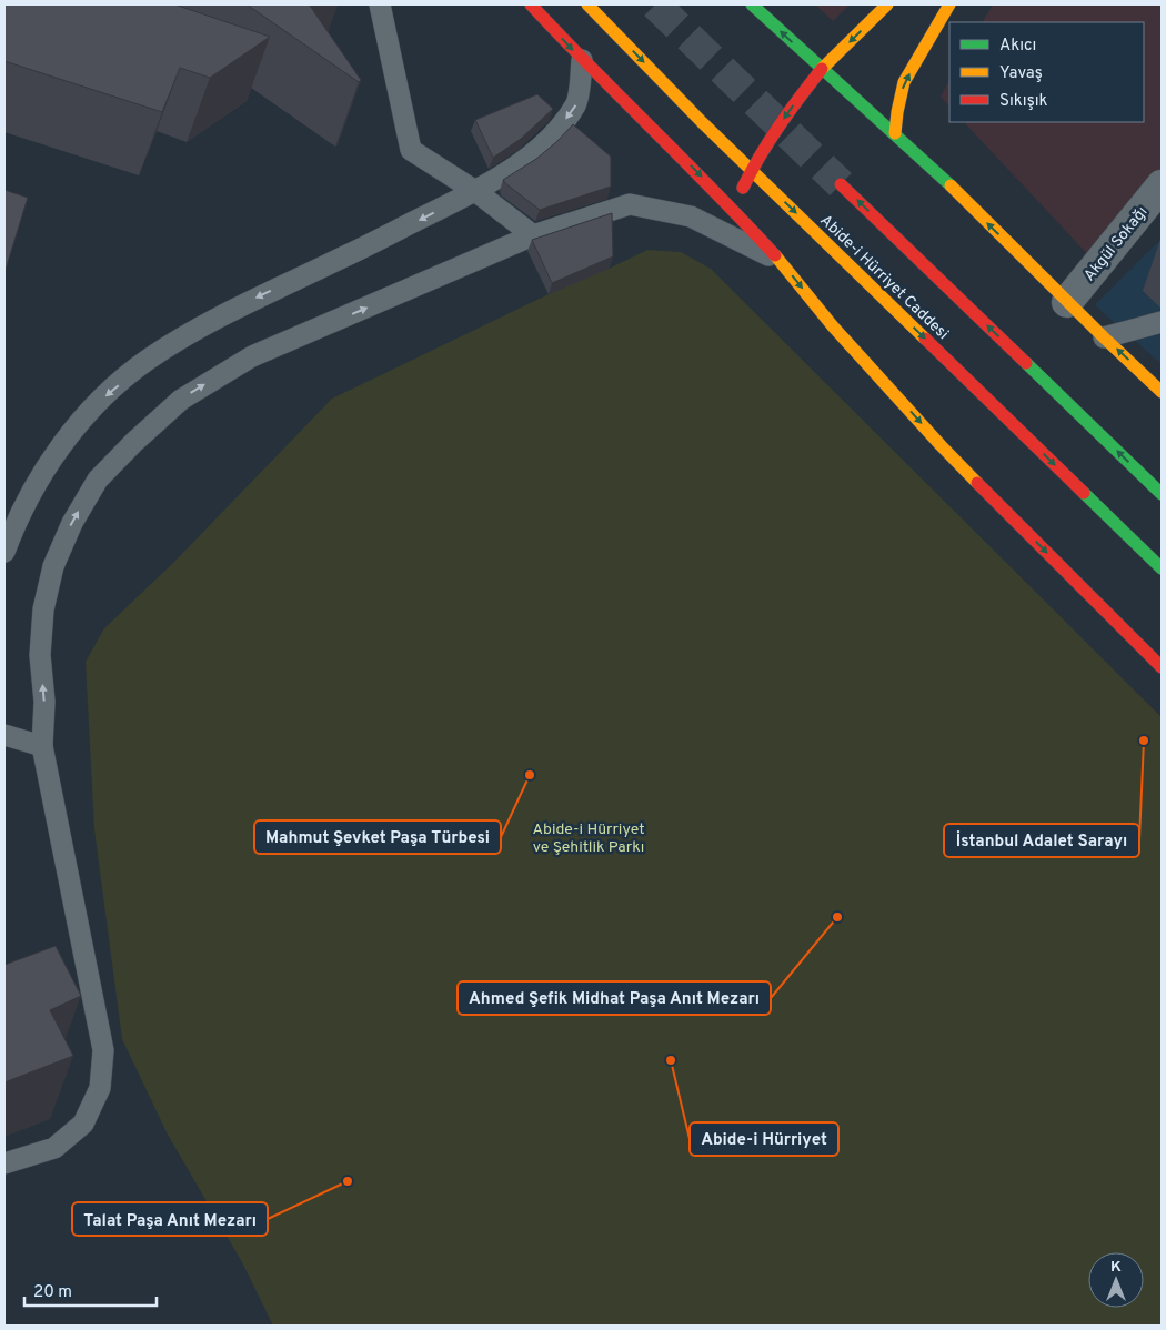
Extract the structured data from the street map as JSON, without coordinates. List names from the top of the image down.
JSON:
{
  "streets": {
    "main road": ["Abide-i Hürriyet Caddesi"],
    "street": ["Akgül Sokağı"]
  },
  "parks": ["Abide-i Hürriyet ve Şehitlik Parkı"],
  "places": [
    "İstanbul Adalet Sarayı",
    "Mahmut Şevket Paşa Türbesi",
    "Ahmed Şefik Midhat Paşa Anıt Mezarı",
    "Abide-i Hürriyet",
    "Talat Paşa Anıt Mezarı"
  ],
  "legend": ["Akıcı", "Yavaş", "Sıkışık"],
  "scale_bar": "20 m",
  "north": "top"
}
